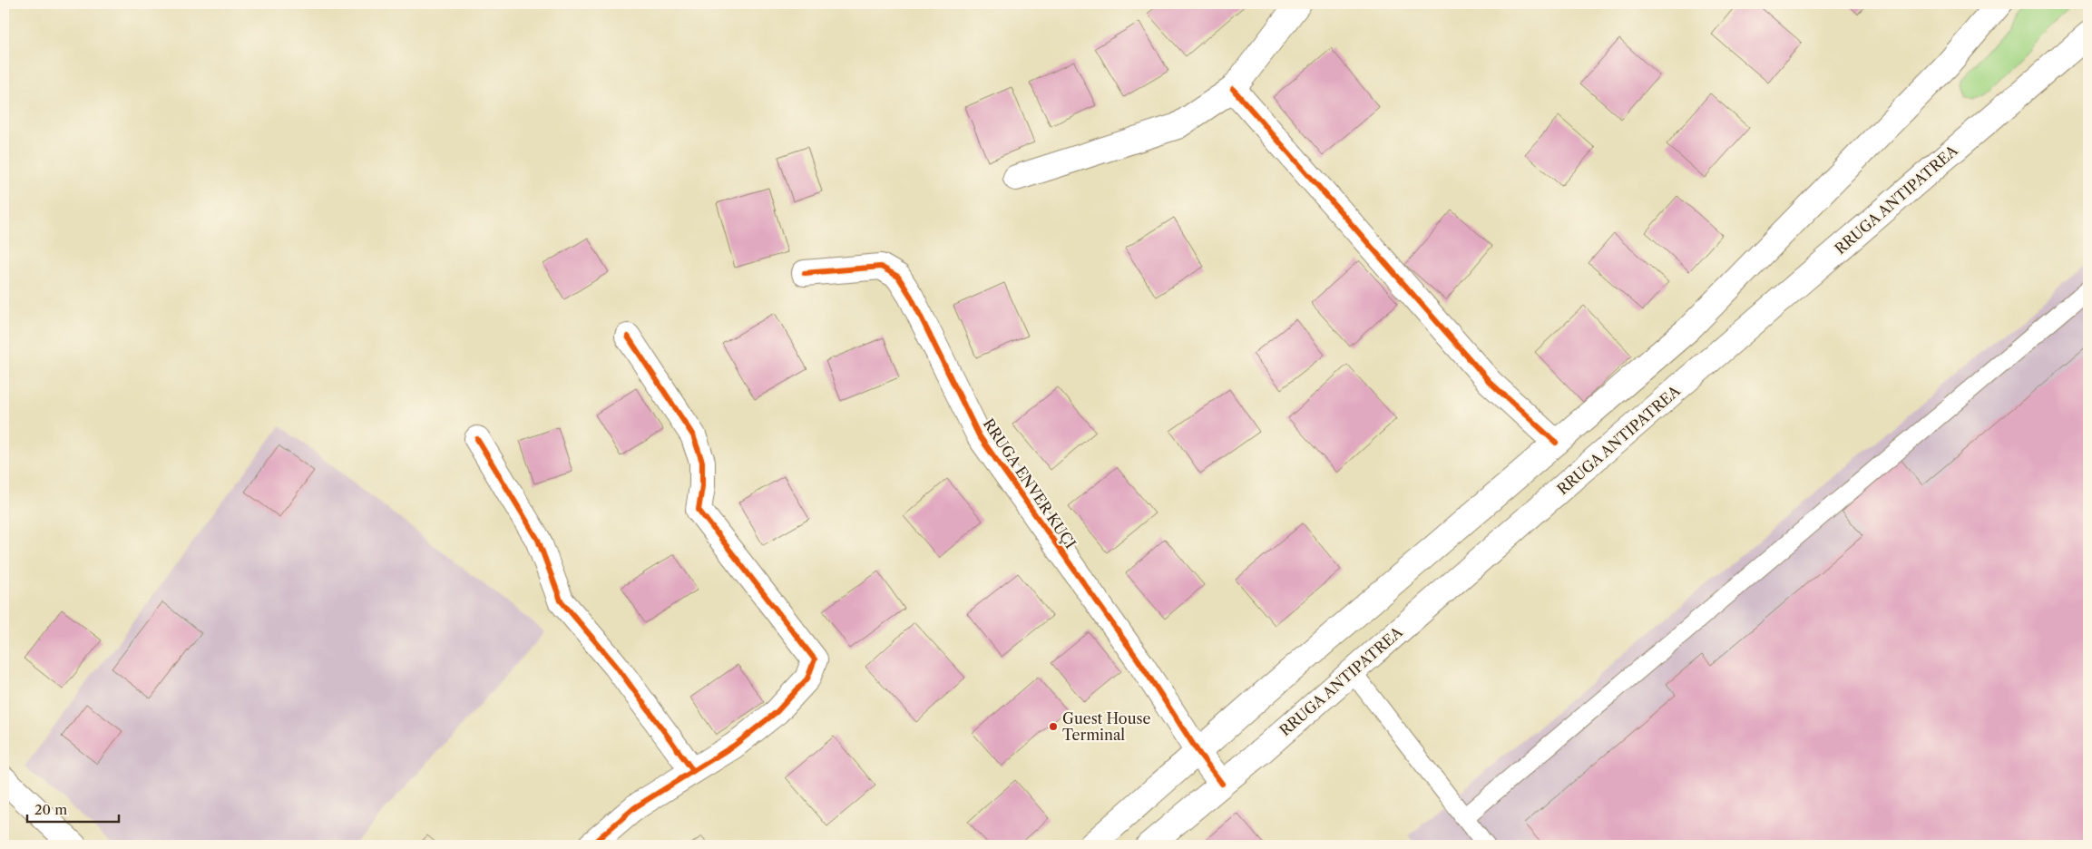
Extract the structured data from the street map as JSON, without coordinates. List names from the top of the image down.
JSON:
{
  "streets": {
    "street": ["RRUGA ANTIPATREA", "RRUGA ENVER KUÇI"]
  },
  "crossings": [
    ["RRUGA ANTIPATREA", "RRUGA ENVER KUÇI"]
  ],
  "places": ["Guest House Terminal"],
  "scale_bar": "20 m"
}
